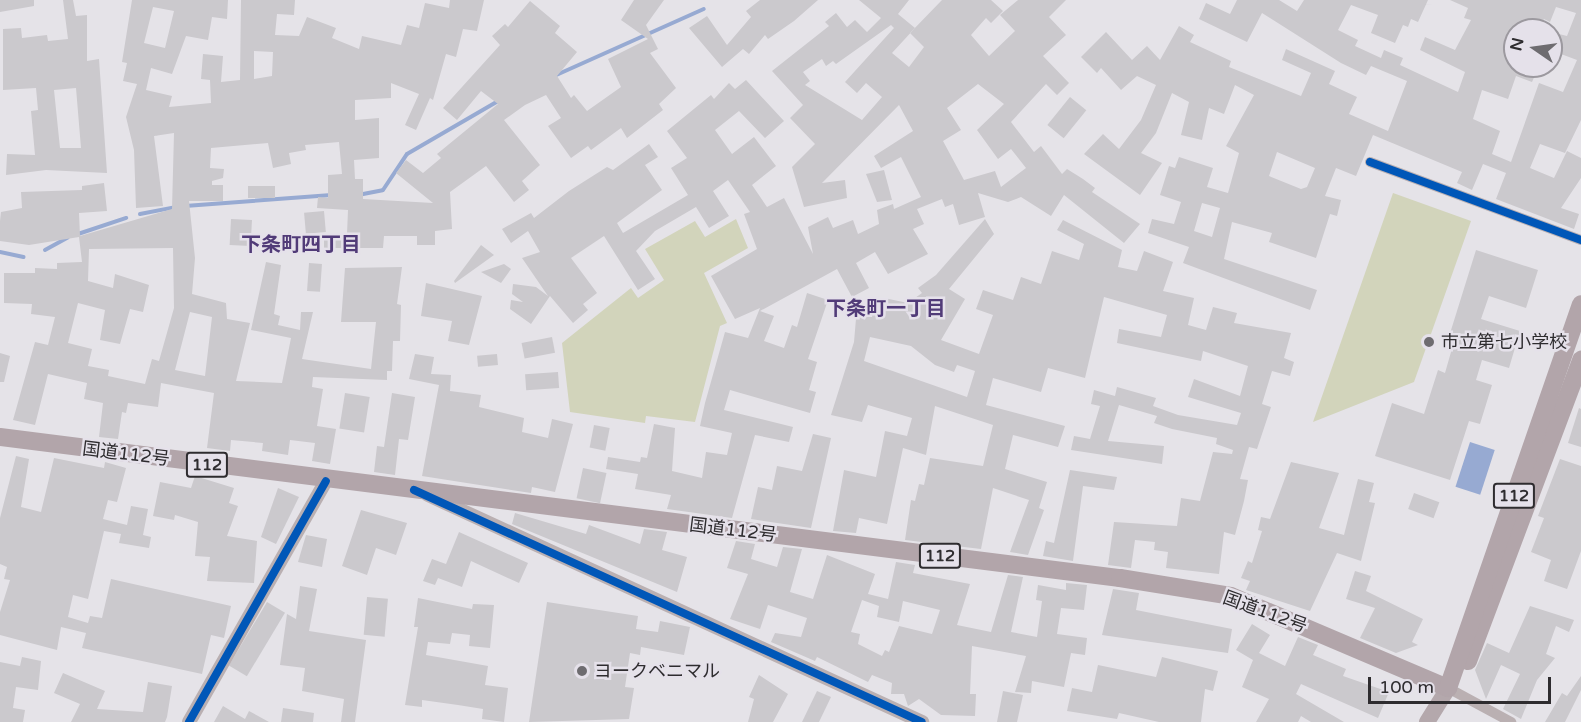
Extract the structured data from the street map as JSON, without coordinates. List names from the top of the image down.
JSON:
{
  "streets": {
    "highway": ["国道112号", "112"]
  },
  "crossings": [
    ["国道112号", "112"]
  ],
  "districts": ["下条町四丁目", "下条町一丁目"],
  "places": ["市立第七小学校", "ヨークベニマル"],
  "scale_bar": "100 m",
  "north": "left"
}
